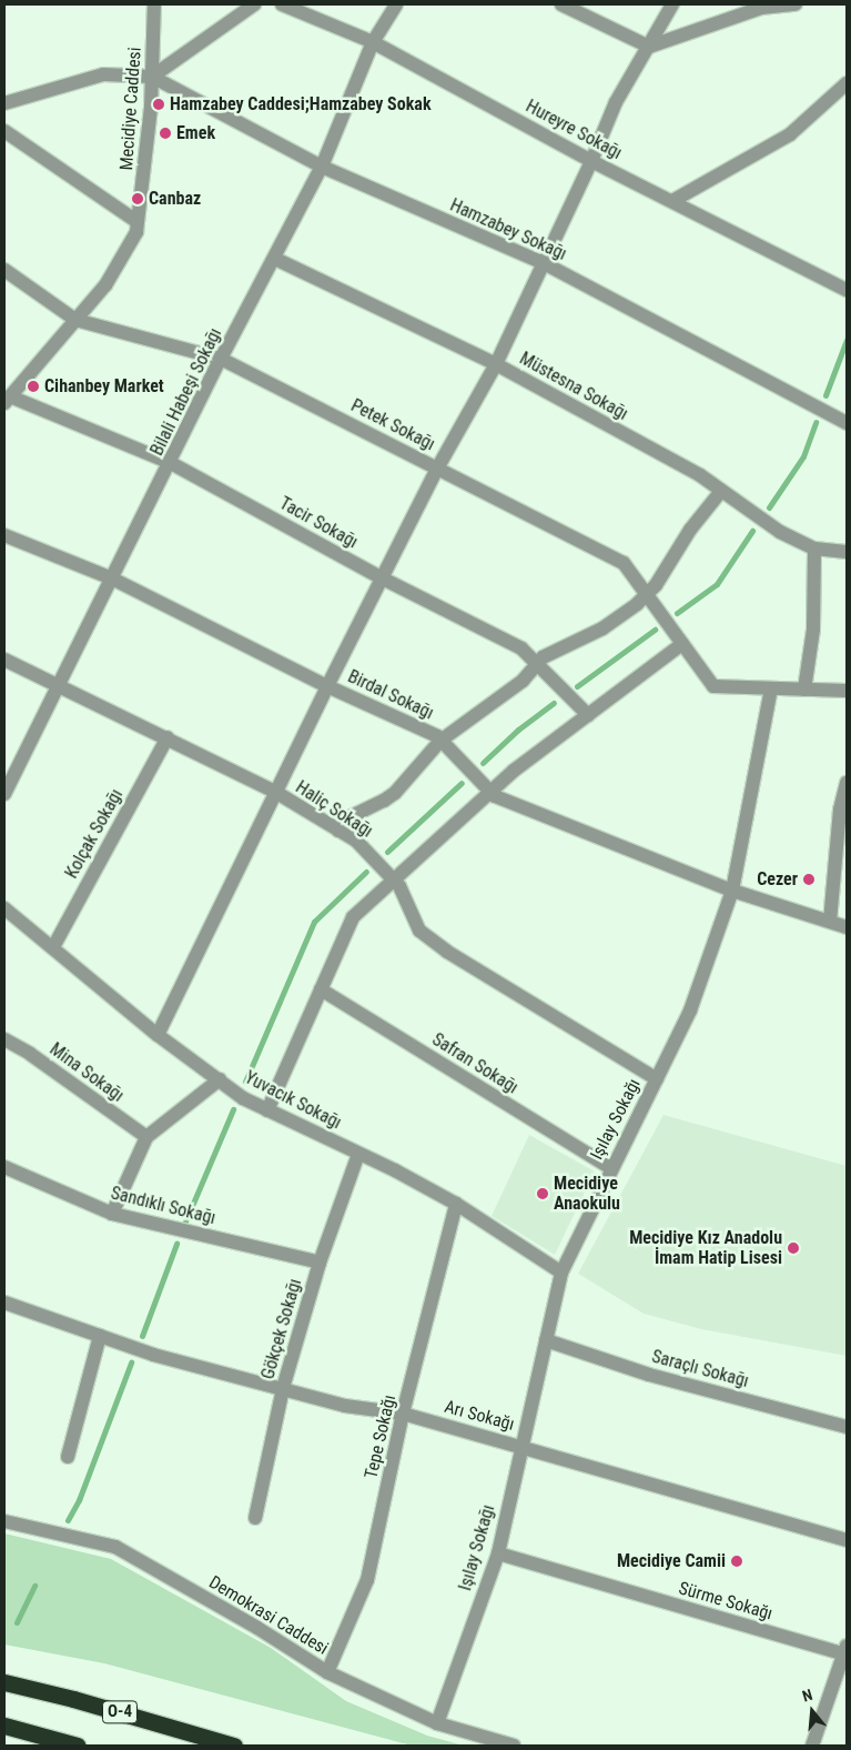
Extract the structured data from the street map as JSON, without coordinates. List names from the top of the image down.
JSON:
{
  "streets": {
    "highway": ["O-4"],
    "street": [
      "Mecidiye Caddesi",
      "Hureyre Sokağı",
      "Hamzabey Sokağı",
      "Müstesna Sokağı",
      "Bilali Habeşi Sokağı",
      "Petek Sokağı",
      "Tacir Sokağı",
      "Birdal Sokağı",
      "Haliç Sokağı",
      "Kolçak Sokağı",
      "Safran Sokağı",
      "Mina Sokağı",
      "Yuvacık Sokağı",
      "Işılay Sokağı",
      "Sandıklı Sokağı",
      "Gökçek Sokağı",
      "Saraçlı Sokağı",
      "Arı Sokağı",
      "Tepe Sokağı",
      "Sürme Sokağı",
      "Demokrasi Caddesi"
    ]
  },
  "crossings": [
    ["Mecidiye Caddesi", "Hamzabey Sokağı"],
    ["Mecidiye Caddesi", "Petek Sokağı"],
    ["Mecidiye Caddesi", "Tacir Sokağı"],
    ["Hureyre Sokağı", "Bilali Habeşi Sokağı"],
    ["Hamzabey Sokağı", "Bilali Habeşi Sokağı"],
    ["Müstesna Sokağı", "Bilali Habeşi Sokağı"],
    ["Bilali Habeşi Sokağı", "Petek Sokağı"],
    ["Bilali Habeşi Sokağı", "Tacir Sokağı"],
    ["Bilali Habeşi Sokağı", "Birdal Sokağı"],
    ["Bilali Habeşi Sokağı", "Haliç Sokağı"],
    ["Petek Sokağı", "Işılay Sokağı"],
    ["Birdal Sokağı", "Işılay Sokağı"],
    ["Haliç Sokağı", "Kolçak Sokağı"],
    ["Haliç Sokağı", "Işılay Sokağı"],
    ["Kolçak Sokağı", "Yuvacık Sokağı"],
    ["Safran Sokağı", "Işılay Sokağı"],
    ["Yuvacık Sokağı", "Işılay Sokağı"],
    ["Yuvacık Sokağı", "Gökçek Sokağı"],
    ["Yuvacık Sokağı", "Tepe Sokağı"],
    ["Işılay Sokağı", "Saraçlı Sokağı"],
    ["Işılay Sokağı", "Arı Sokağı"],
    ["Işılay Sokağı", "Sürme Sokağı"],
    ["Işılay Sokağı", "Demokrasi Caddesi"],
    ["Sandıklı Sokağı", "Gökçek Sokağı"],
    ["Gökçek Sokağı", "Arı Sokağı"],
    ["Arı Sokağı", "Tepe Sokağı"],
    ["Tepe Sokağı", "Demokrasi Caddesi"]
  ],
  "places": [
    "Hamzabey Caddesi;Hamzabey Sokak",
    "Emek",
    "Canbaz",
    "Cihanbey Market",
    "Cezer",
    "Mecidiye Anaokulu",
    "Mecidiye Kız Anadolu İmam Hatip Lisesi",
    "Mecidiye Camii"
  ],
  "north": "top"
}
